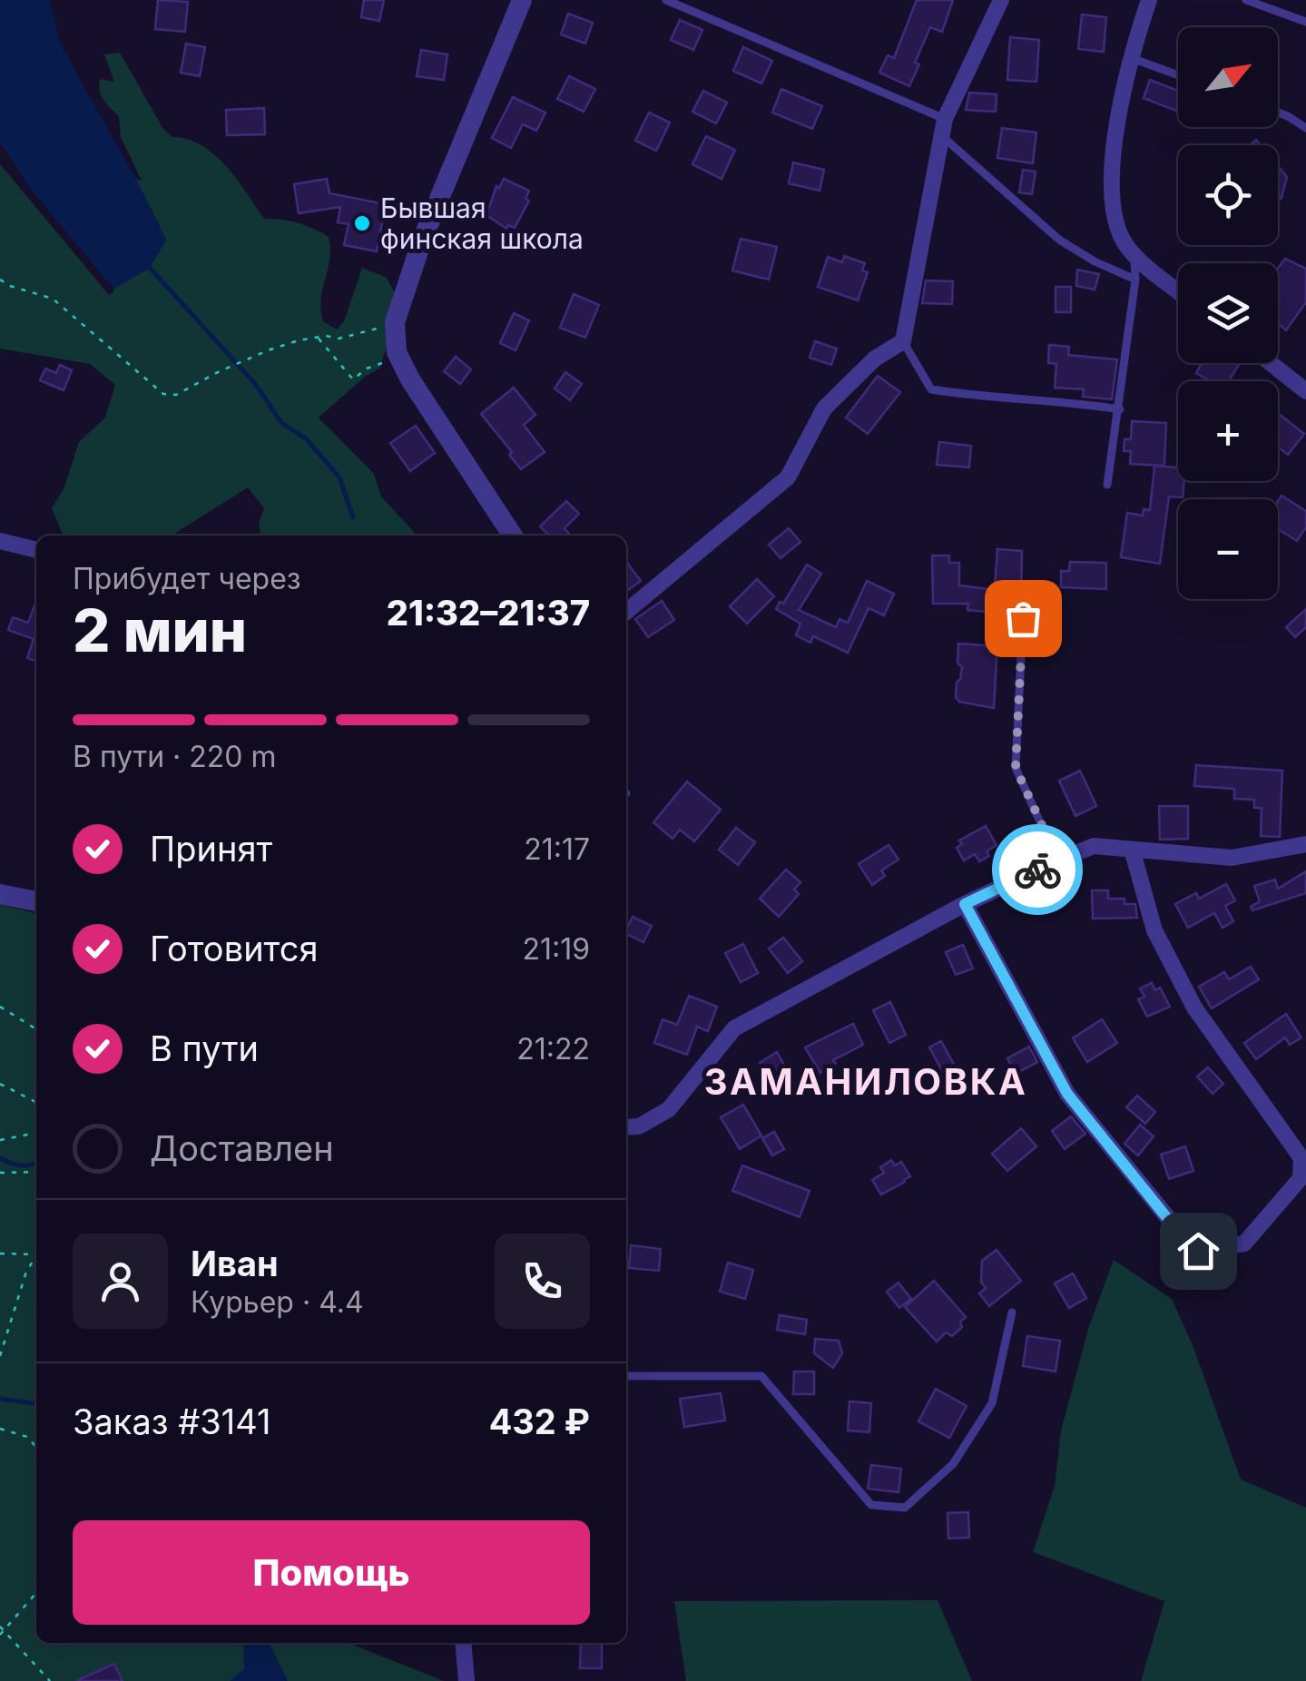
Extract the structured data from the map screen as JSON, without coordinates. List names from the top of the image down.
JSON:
{
  "districts": ["ЗАМАНИЛОВКА"],
  "places": ["Бывшая финская школа"],
  "north": "top right",
  "page": {
    "map_buttons": ["+", "−"],
    "heading": ["2 мин", "Прибудет через", "21:32–21:37"],
    "panel": [
      "Иван",
      "Курьер · 4.4",
      "Заказ #3141",
      "432 ₽"
    ],
    "bar": "В пути · 220 m",
    "list": [
      ["Принят", "21:17"],
      ["Готовится", "21:19"],
      ["В пути", "21:22"],
      "Доставлен"
    ],
    "buttons": "Помощь"
  }
}
